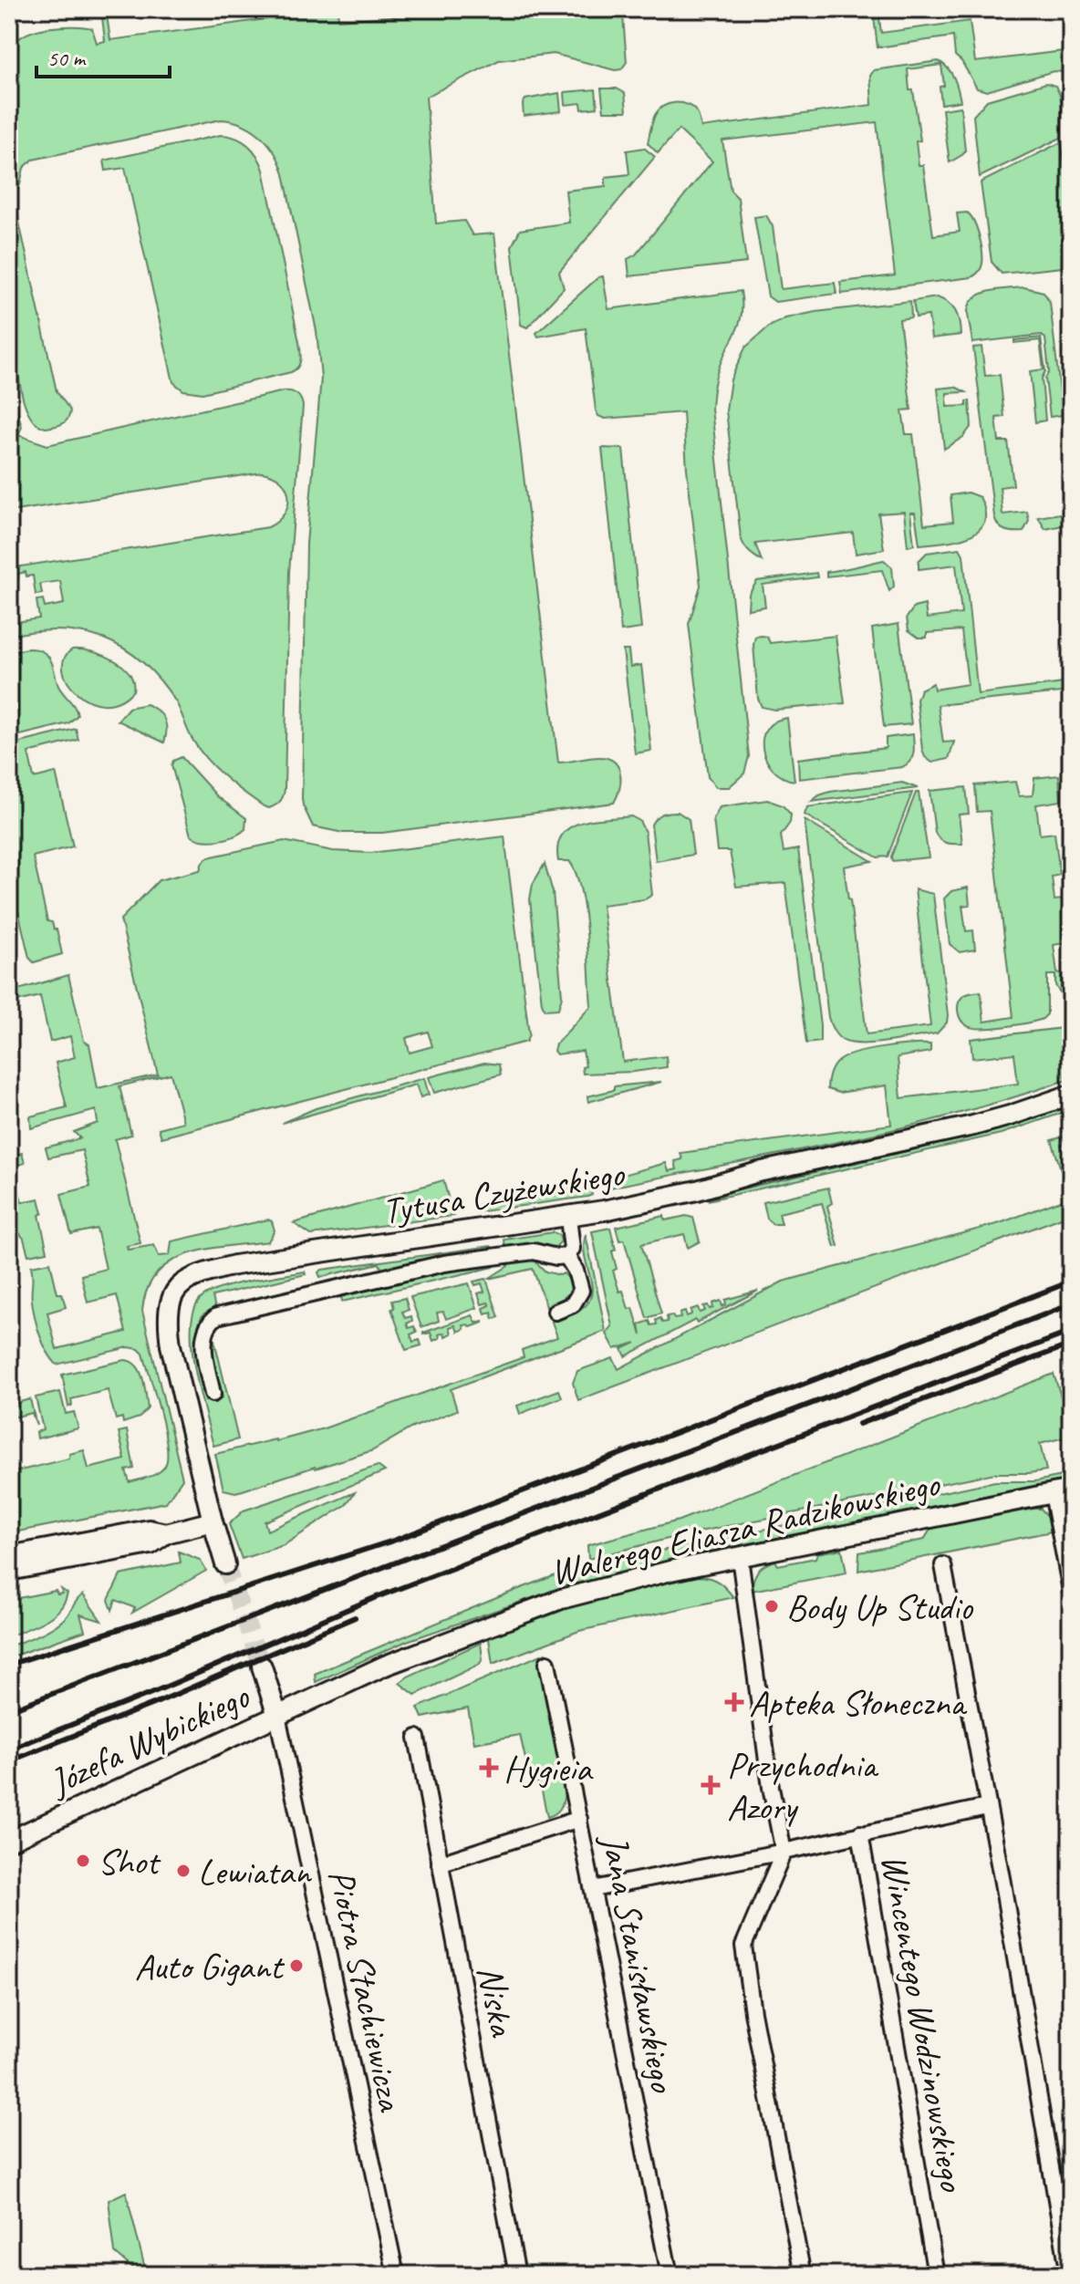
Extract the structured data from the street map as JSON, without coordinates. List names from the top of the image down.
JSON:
{
  "streets": {
    "street": [
      "Tytusa Czyżewskiego",
      "Walerego Eliasza Radzikowskiego",
      "Józefa Wybickiego",
      "Jana Stanisławskiego",
      "Piotra Stachiewicza",
      "Niska",
      "Wincentego Wodzinowskiego"
    ]
  },
  "crossings": [
    ["Walerego Eliasza Radzikowskiego", "Józefa Wybickiego"],
    ["Walerego Eliasza Radzikowskiego", "Piotra Stachiewicza"],
    ["Józefa Wybickiego", "Piotra Stachiewicza"],
    ["Jana Stanisławskiego", "Wincentego Wodzinowskiego"]
  ],
  "places": {
    "other": [
      "Body Up Studio",
      "Shot",
      "Lewiatan",
      "Auto Gigant"
    ],
    "health": ["Apteka Słoneczna", "Hygieia", "Przychodnia Azory"]
  },
  "scale_bar": "50 m"
}
